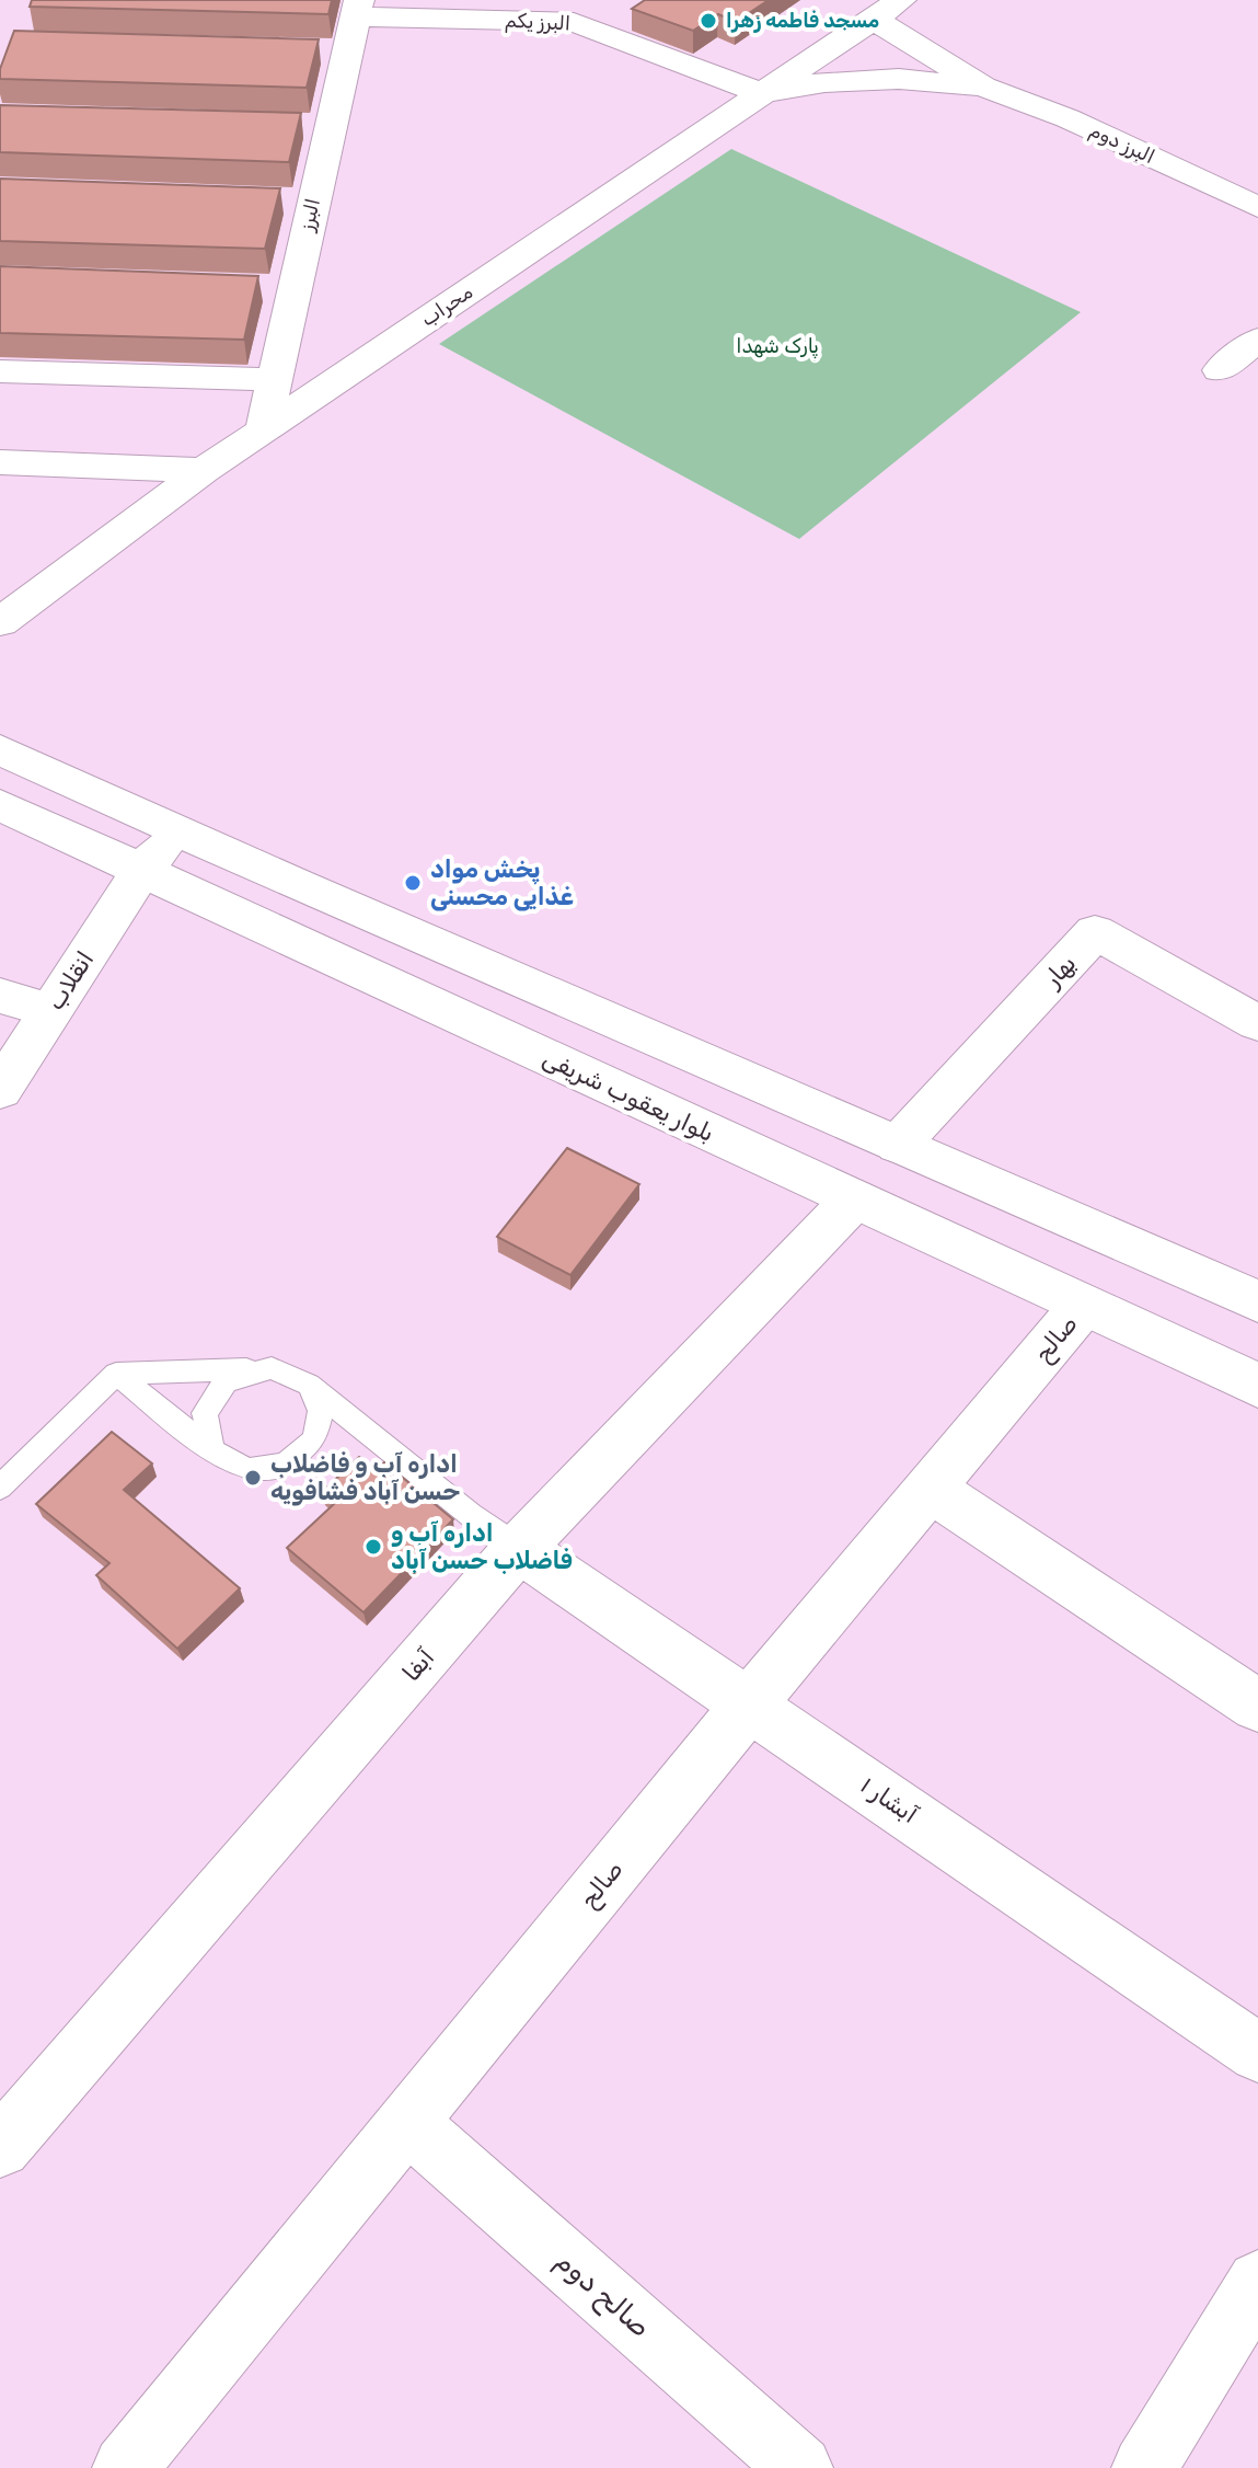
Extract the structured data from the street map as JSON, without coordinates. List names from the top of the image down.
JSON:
{
  "streets": {
    "street": [
      "البرز یکم",
      "البرز دوم",
      "البرز",
      "محراب",
      "بهار",
      "انقلاب",
      "بلوار یعقوب شریفی",
      "صالح",
      "آبفا",
      "آبشار ۱",
      "صالح دوم"
    ]
  },
  "crossings": [
    ["البرز یکم", "البرز"],
    ["البرز یکم", "محراب"],
    ["البرز", "محراب"],
    ["انقلاب", "بلوار یعقوب شریفی"],
    ["بلوار یعقوب شریفی", "صالح"],
    ["بلوار یعقوب شریفی", "آبفا"],
    ["صالح", "آبشار ۱"],
    ["صالح", "صالح دوم"],
    ["آبفا", "آبشار ۱"]
  ],
  "parks": ["پارک شهدا"],
  "places": [
    "مسجد فاطمه زهرا",
    "پخش مواد غذایی محسنی",
    "اداره آب و فاضلاب حسن آباد فشافویه",
    "اداره آب و فاضلاب حسن آباد"
  ]
}
